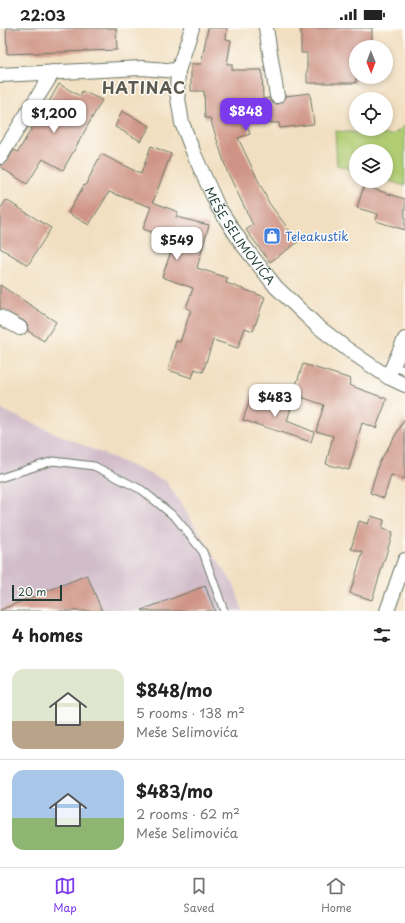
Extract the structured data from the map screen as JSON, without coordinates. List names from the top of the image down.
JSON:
{
  "streets": {
    "street": ["MEŠE SELIMOVIĆA"]
  },
  "districts": ["HATINAC"],
  "places": {
    "shop": ["Teleakustik"]
  },
  "scale_bar": "20 m",
  "north": "bottom",
  "page": {
    "status": "22:03",
    "price": [
      "$848",
      "$1,200",
      "$549",
      "$483"
    ],
    "scale": "20 m",
    "heading": "4 homes",
    "list": [
      {
        "name": "$848/mo",
        "note": "5 rooms · 138 m² · Meše Selimovića"
      },
      {
        "name": "$483/mo",
        "note": "2 rooms · 62 m² · Meše Selimovića"
      }
    ],
    "tabs": ["Map", "Saved", "Home"]
  }
}
